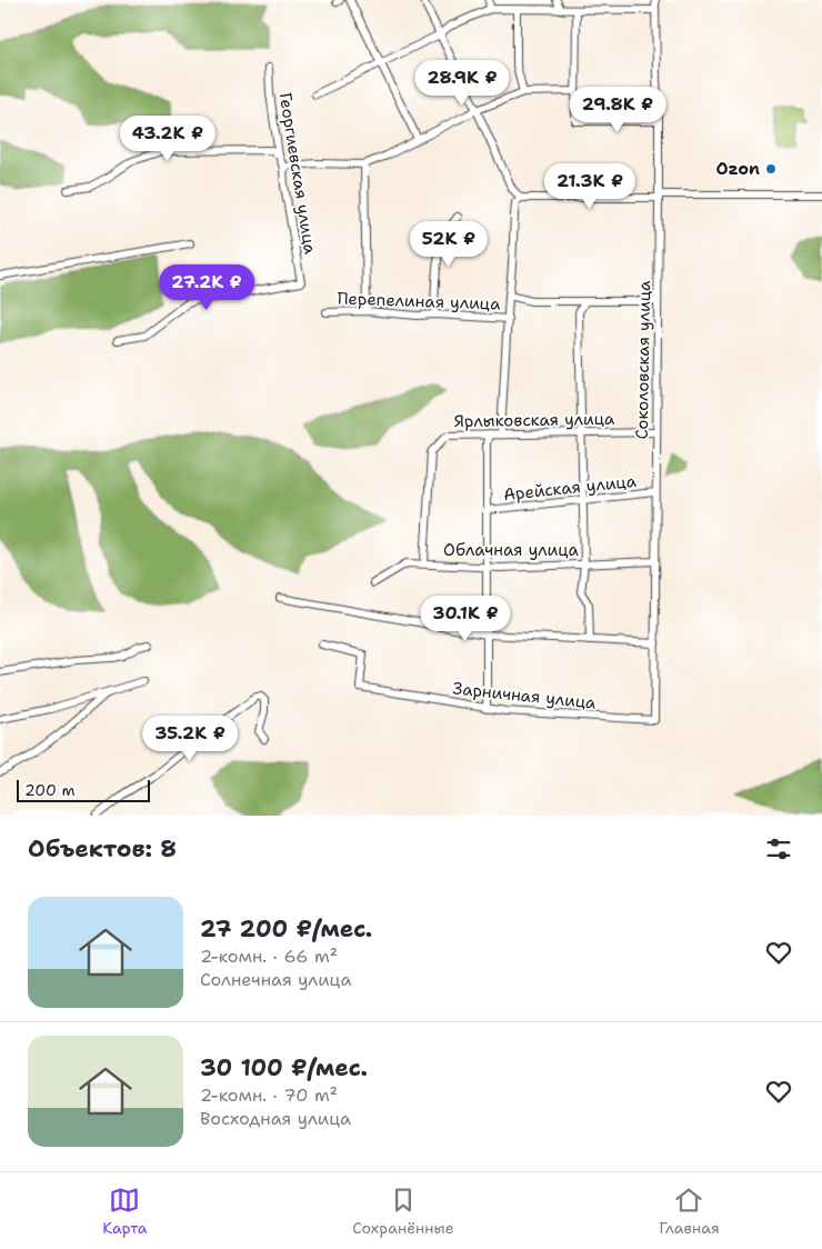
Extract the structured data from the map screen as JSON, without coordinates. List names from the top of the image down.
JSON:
{
  "streets": {
    "street": [
      "Георгиевская улица",
      "Перепелиная улица",
      "Соколовская улица",
      "Ярлыковская улица",
      "Арейская улица",
      "Облачная улица",
      "Зарничная улица"
    ]
  },
  "crossings": [
    ["Георгиевская улица", "Соколовская улица"],
    ["Соколовская улица", "Ярлыковская улица"],
    ["Соколовская улица", "Арейская улица"],
    ["Соколовская улица", "Облачная улица"],
    ["Соколовская улица", "Зарничная улица"],
    ["Ярлыковская улица", "Облачная улица"]
  ],
  "places": ["Ozon"],
  "scale_bar": "200 m",
  "page": {
    "price": [
      "28.9K ₽",
      "29.8K ₽",
      "43.2K ₽",
      "21.3K ₽",
      "52K ₽",
      "27.2K ₽",
      "30.1K ₽",
      "35.2K ₽"
    ],
    "scale": "200 m",
    "heading": "Объектов: 8",
    "list": [
      {
        "name": "27 200 ₽/мес.",
        "note": "2-комн. · 66 m² · Солнечная улица"
      },
      {
        "name": "30 100 ₽/мес.",
        "note": "2-комн. · 70 m² · Восходная улица"
      }
    ],
    "tabs": ["Карта", "Сохранённые", "Главная"]
  }
}
